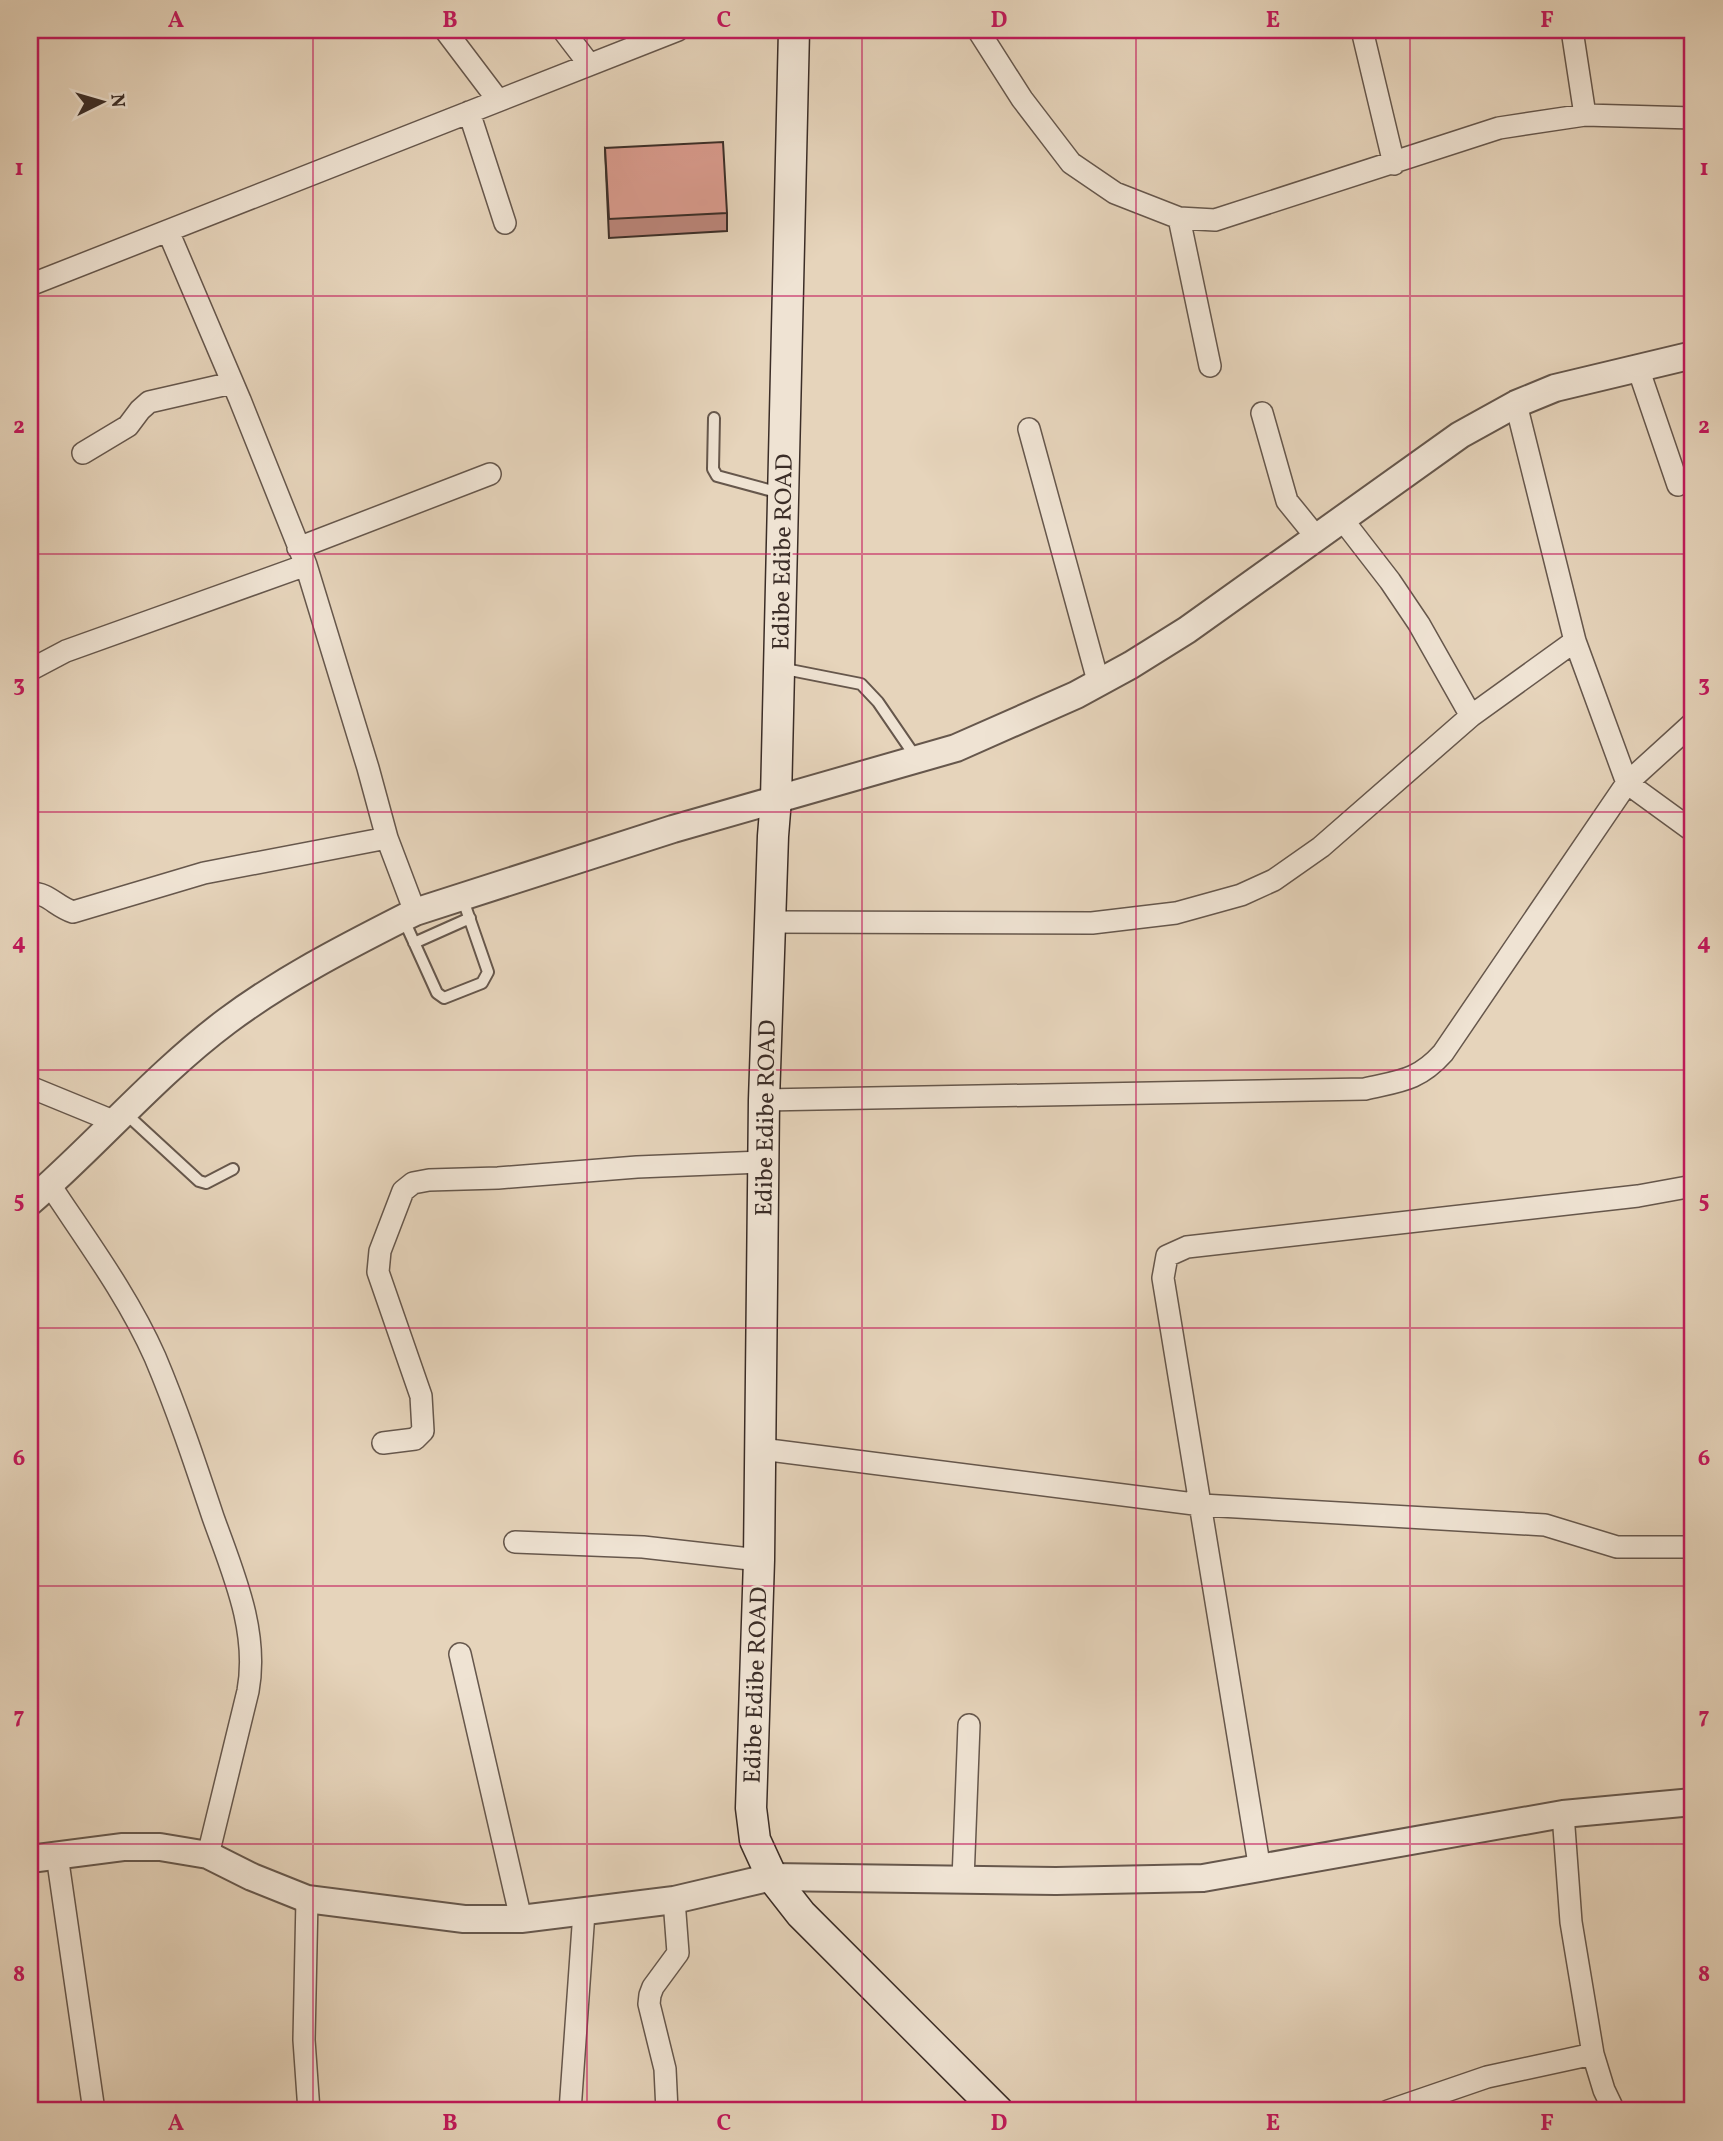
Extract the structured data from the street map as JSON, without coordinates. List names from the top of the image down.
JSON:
{
  "streets": {
    "main road": ["Edibe Edibe ROAD"]
  },
  "north": "right",
  "grid": {
    "columns": [
      "A",
      "B",
      "C",
      "D",
      "E",
      "F"
    ],
    "rows": [
      "1",
      "2",
      "3",
      "4",
      "5",
      "6",
      "7",
      "8"
    ]
  }
}
